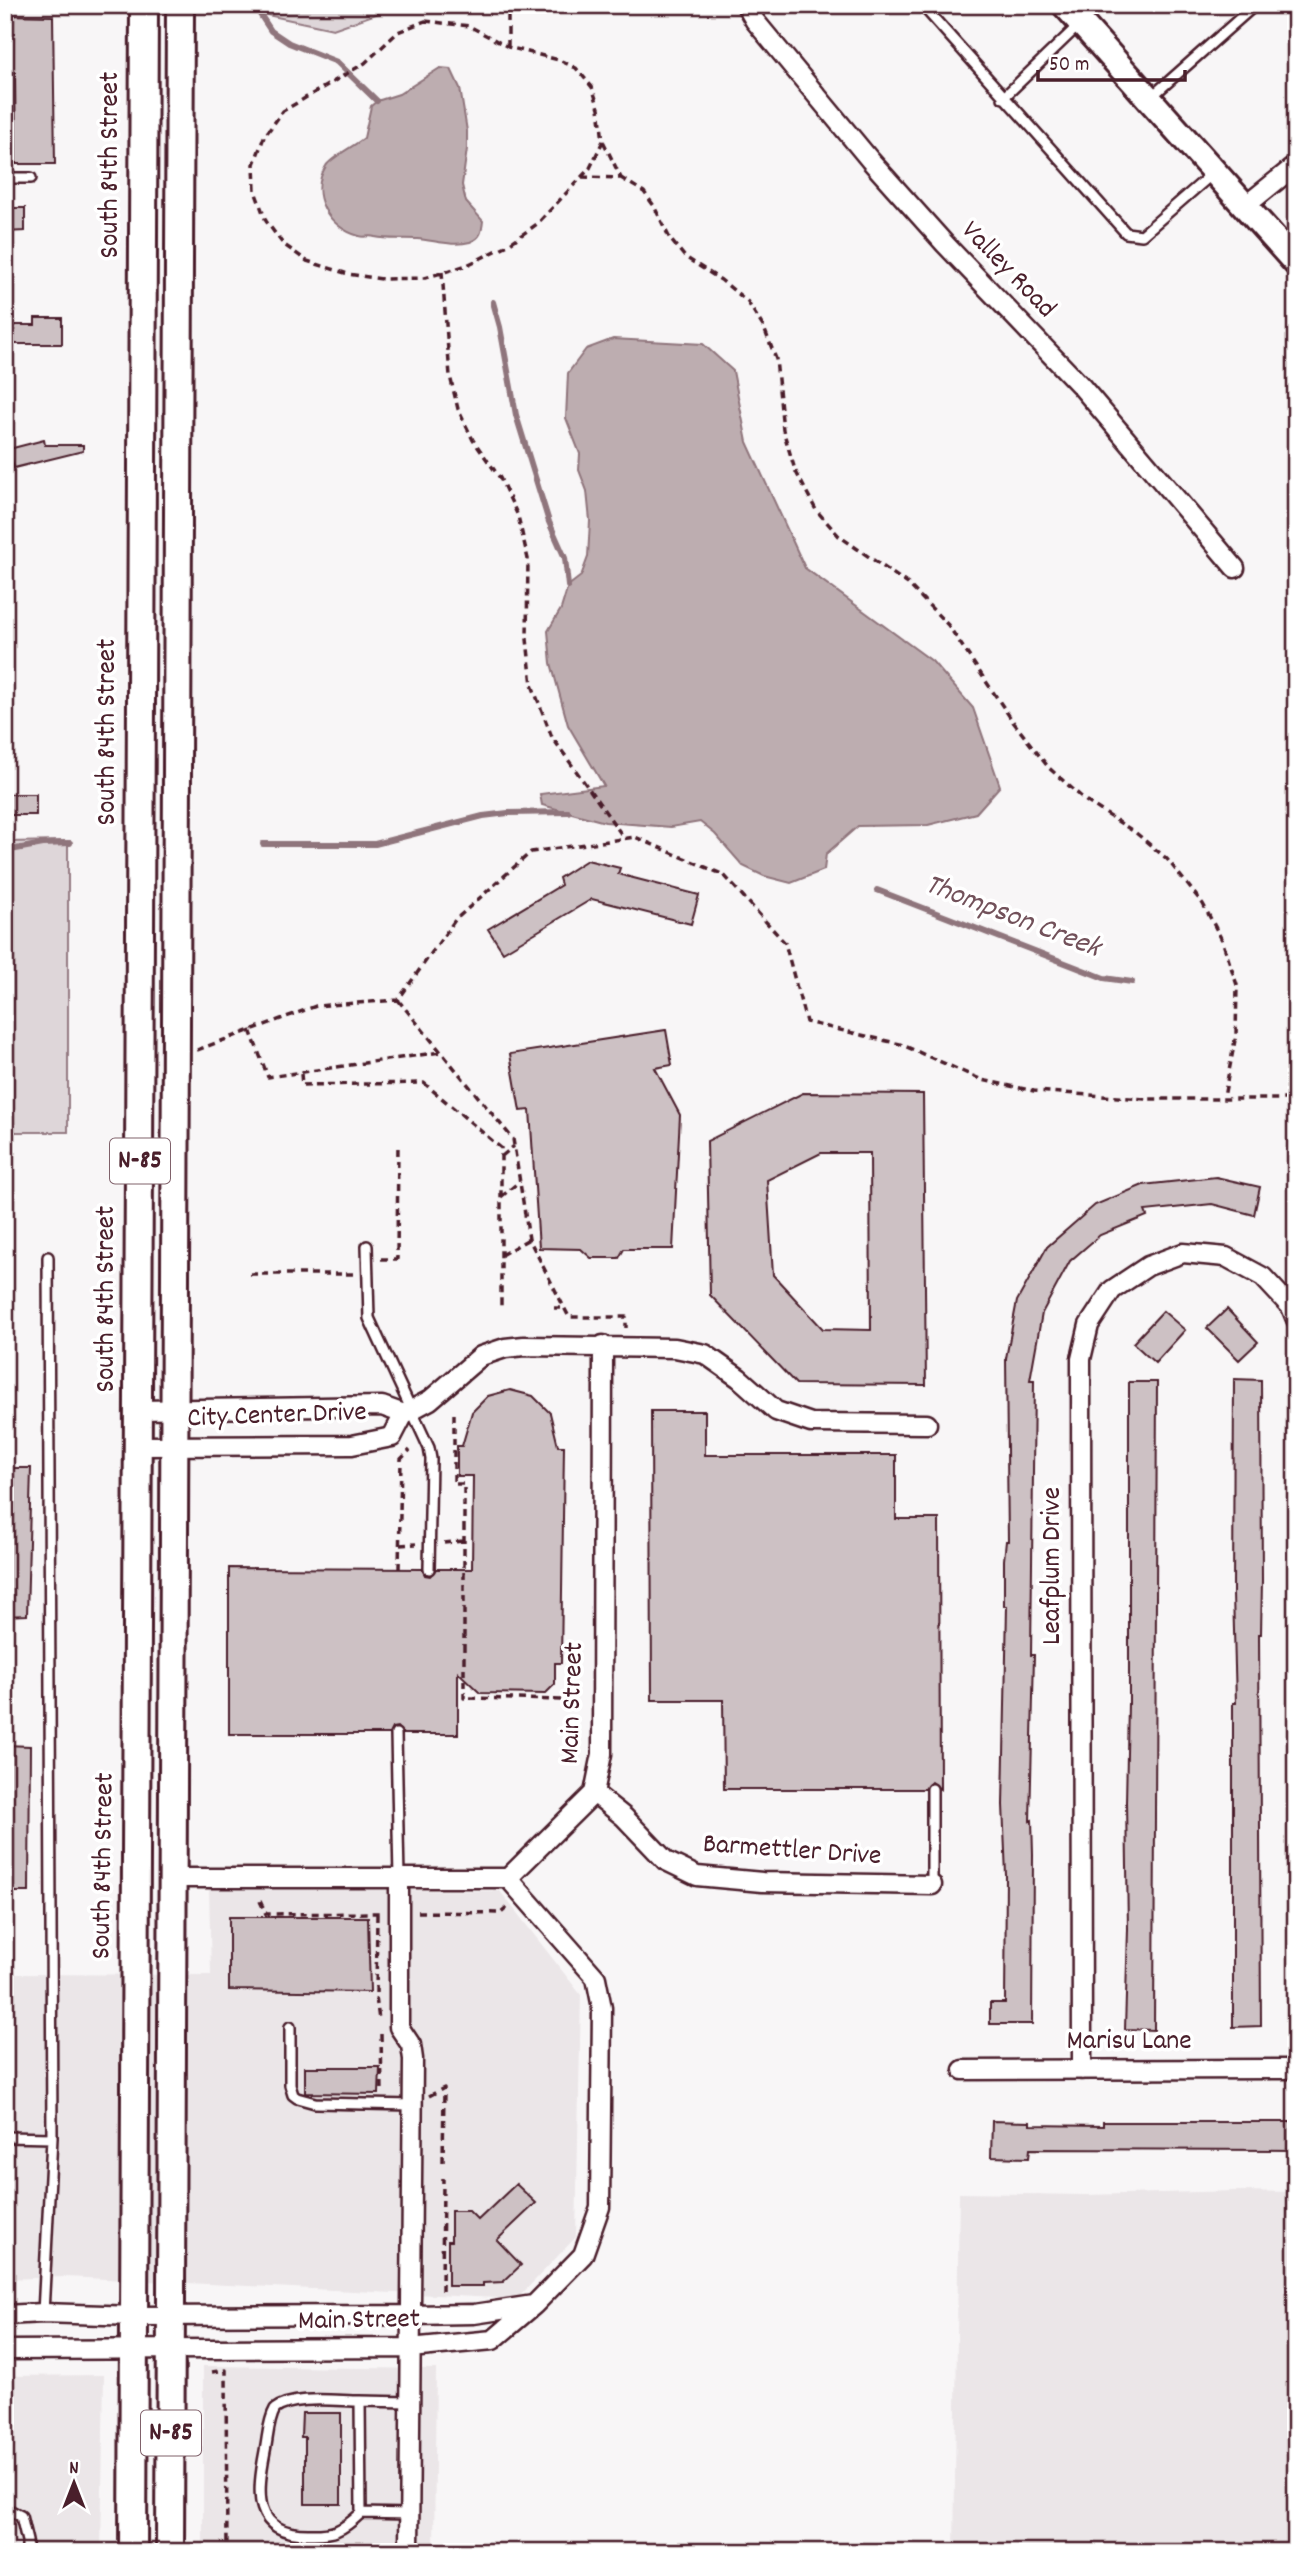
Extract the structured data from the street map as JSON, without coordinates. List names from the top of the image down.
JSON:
{
  "streets": {
    "main road": ["South 84th Street", "N-85"],
    "street": [
      "Valley Road",
      "City Center Drive",
      "Leafplum Drive",
      "Main Street",
      "Barmettler Drive",
      "Marisu Lane"
    ]
  },
  "crossings": [
    ["South 84th Street", "City Center Drive"],
    ["South 84th Street", "Main Street"],
    ["N-85", "City Center Drive"],
    ["N-85", "Main Street"],
    ["City Center Drive", "Main Street"],
    ["Leafplum Drive", "Marisu Lane"],
    ["Main Street", "Barmettler Drive"]
  ],
  "water": ["Thompson Creek"],
  "scale_bar": "50 m",
  "north": "top"
}
